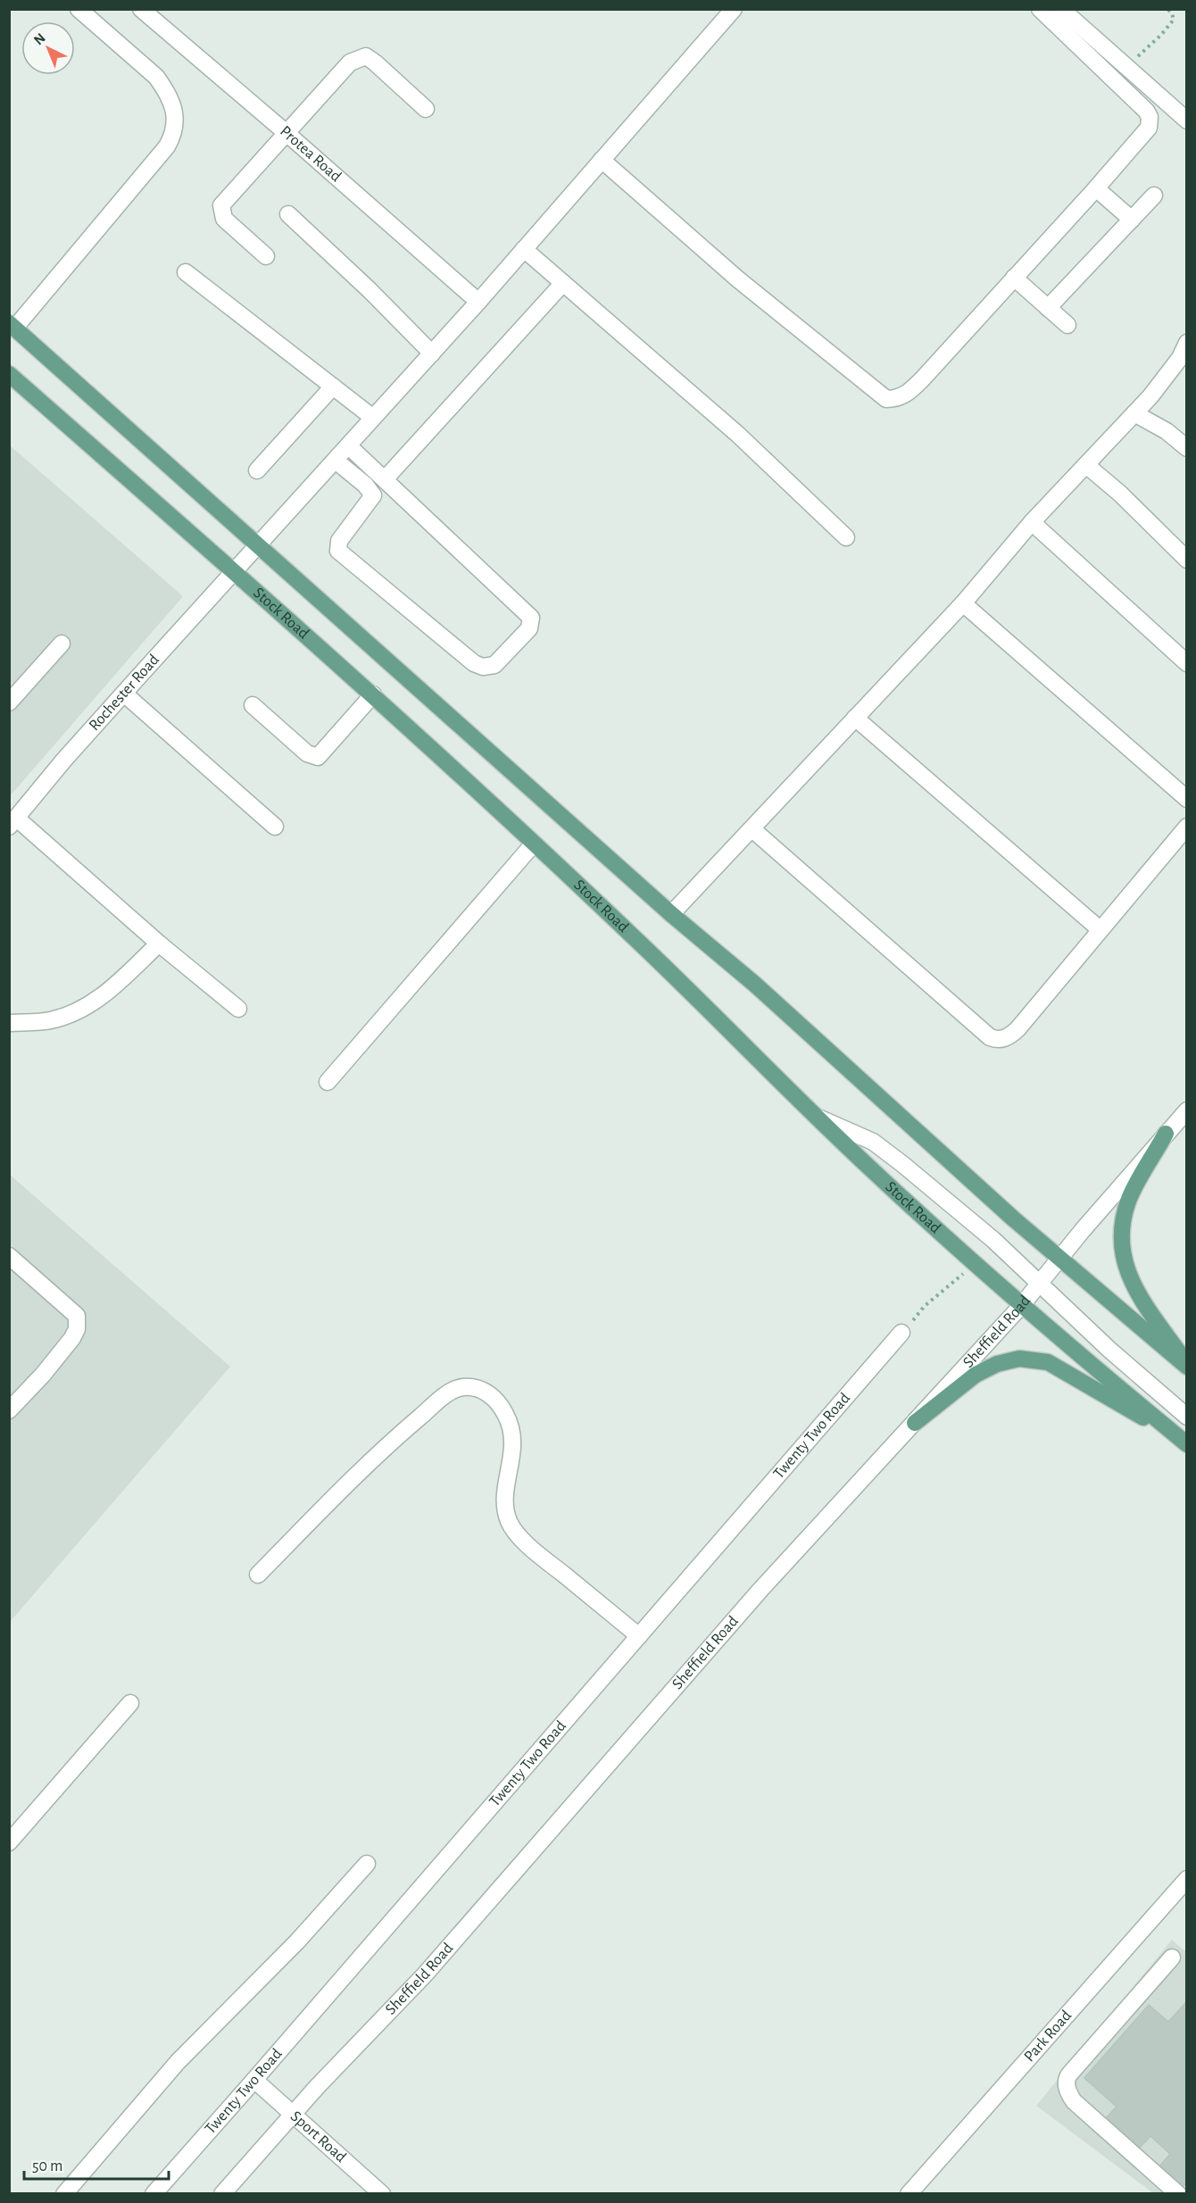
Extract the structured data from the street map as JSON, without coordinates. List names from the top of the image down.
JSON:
{
  "streets": {
    "main road": ["Stock Road"],
    "street": [
      "Protea Road",
      "Rochester Road",
      "Sheffield Road",
      "Twenty Two Road",
      "Park Road",
      "Sport Road"
    ]
  },
  "crossings": [
    ["Stock Road", "Rochester Road"],
    ["Stock Road", "Sheffield Road"],
    ["Sheffield Road", "Sport Road"],
    ["Twenty Two Road", "Sport Road"]
  ],
  "scale_bar": "50 m",
  "north": "top left"
}
